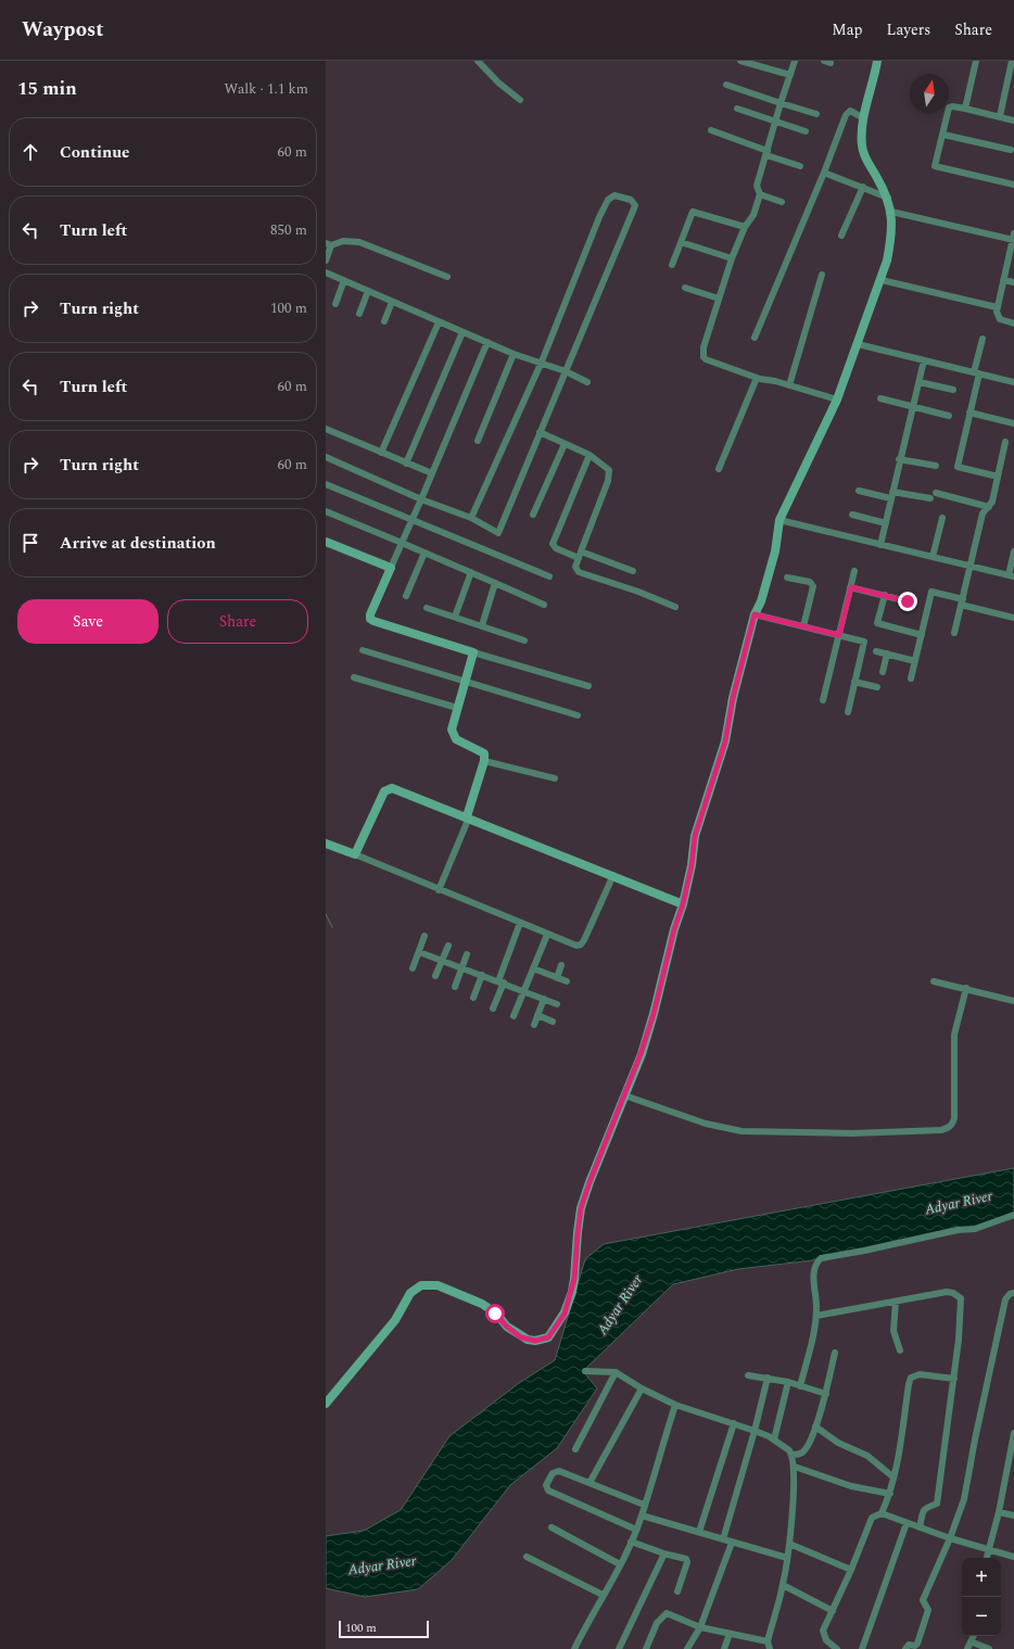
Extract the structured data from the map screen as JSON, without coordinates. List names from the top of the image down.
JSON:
{
  "water": ["Adyar River"],
  "scale_bar": "100 m",
  "north": "top",
  "page": {
    "header": "Waypost",
    "nav": ["Map", "Layers", "Share"],
    "heading": ["15 min", "Walk · 1.1 km"],
    "list": [
      ["Continue", "60 m"],
      ["Turn left", "850 m"],
      ["Turn right", "100 m"],
      ["Turn left", "60 m"],
      ["Turn right", "60 m"],
      "Arrive at destination"
    ],
    "buttons": ["Save", "Share"],
    "map_buttons": ["+", "−"],
    "scale": "100 m"
  }
}
